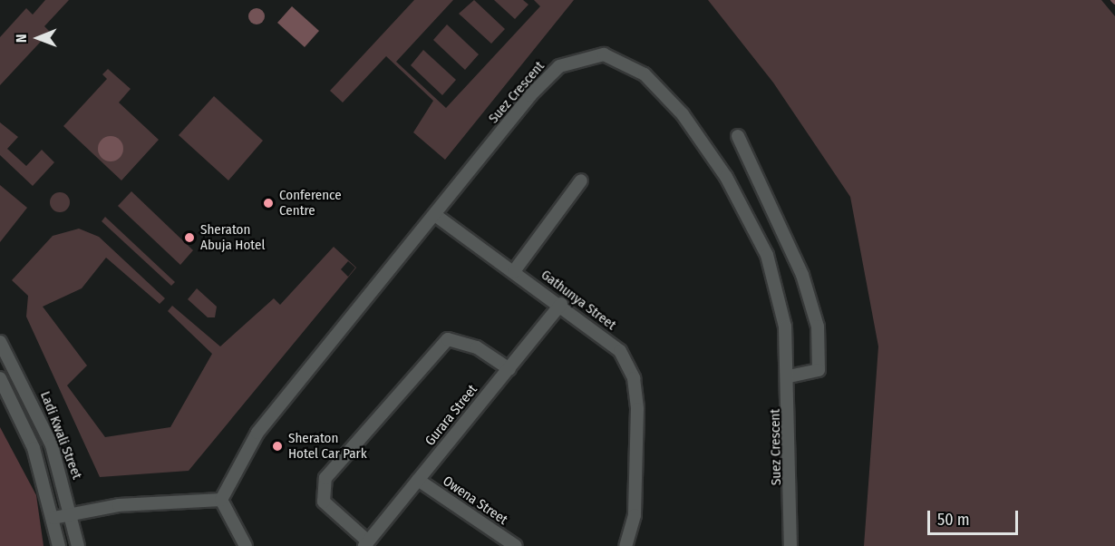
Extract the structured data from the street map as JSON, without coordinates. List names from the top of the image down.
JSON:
{
  "streets": {
    "street": [
      "Suez Crescent",
      "Gathunya Street",
      "Gurara Street",
      "Ladi Kwali Street",
      "Owena Street"
    ]
  },
  "crossings": [
    ["Suez Crescent", "Gathunya Street"],
    ["Gathunya Street", "Gurara Street"],
    ["Gurara Street", "Owena Street"]
  ],
  "places": ["Conference Centre", "Sheraton Abuja Hotel", "Sheraton Hotel Car Park"],
  "scale_bar": "50 m",
  "north": "left"
}
